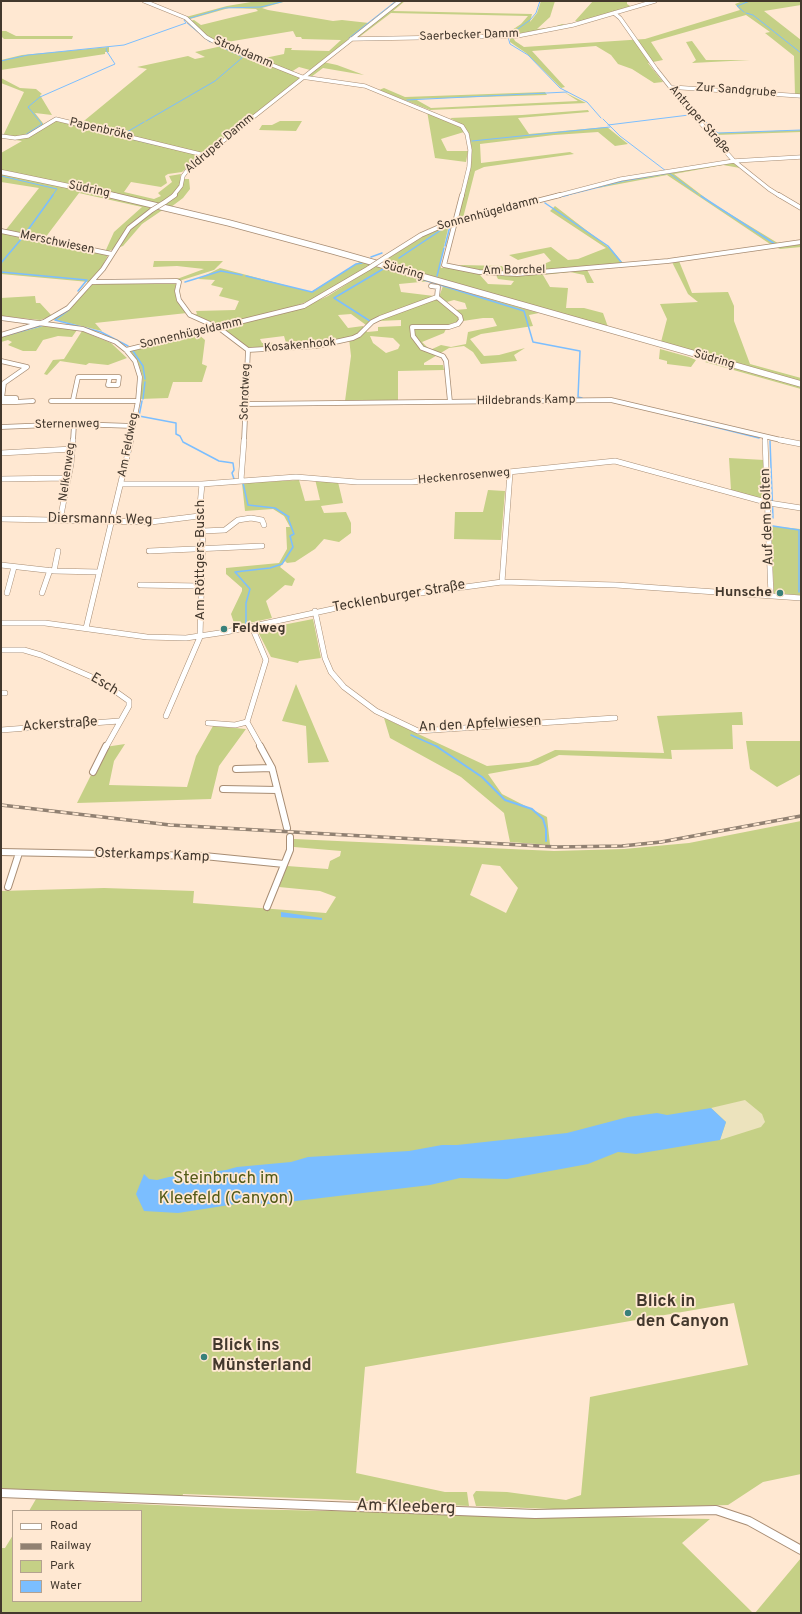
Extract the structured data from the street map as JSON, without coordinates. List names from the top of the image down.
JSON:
{
  "streets": {
    "main road": ["Südring"],
    "street": [
      "Saerbecker Damm",
      "Strohdamm",
      "Zur Sandgrube",
      "Antruper Straße",
      "Papenbröke",
      "Aldruper Damm",
      "Sonnenhügeldamm",
      "Merschwiesen",
      "Am Borchel",
      "Kosakenhook",
      "Schrotweg",
      "Hildebrands Kamp",
      "Sternenweg",
      "Am Feldweg",
      "Nelkenweg",
      "Heckenrosenweg",
      "Auf dem Bolten",
      "Diersmanns Weg",
      "Am Röttgers Busch",
      "Tecklenburger Straße",
      "Esch",
      "Ackerstraße",
      "An den Apfelwiesen",
      "Osterkamps Kamp",
      "Am Kleeberg"
    ]
  },
  "crossings": [
    ["Saerbecker Damm", "Antruper Straße"],
    ["Saerbecker Damm", "Aldruper Damm"],
    ["Strohdamm", "Aldruper Damm"],
    ["Strohdamm", "Am Borchel"],
    ["Zur Sandgrube", "Antruper Straße"],
    ["Antruper Straße", "Sonnenhügeldamm"],
    ["Papenbröke", "Aldruper Damm"],
    ["Aldruper Damm", "Merschwiesen"],
    ["Aldruper Damm", "Am Borchel"],
    ["Aldruper Damm", "Schrotweg"],
    ["Aldruper Damm", "Am Feldweg"],
    ["Sonnenhügeldamm", "Am Borchel"],
    ["Sonnenhügeldamm", "Schrotweg"],
    ["Sonnenhügeldamm", "Am Feldweg"],
    ["Kosakenhook", "Schrotweg"],
    ["Schrotweg", "Hildebrands Kamp"],
    ["Schrotweg", "Heckenrosenweg"],
    ["Hildebrands Kamp", "Auf dem Bolten"],
    ["Sternenweg", "Am Feldweg"],
    ["Sternenweg", "Nelkenweg"],
    ["Am Feldweg", "Heckenrosenweg"],
    ["Am Feldweg", "Diersmanns Weg"],
    ["Am Feldweg", "Tecklenburger Straße"],
    ["Nelkenweg", "Diersmanns Weg"],
    ["Heckenrosenweg", "Auf dem Bolten"],
    ["Heckenrosenweg", "Am Röttgers Busch"],
    ["Auf dem Bolten", "Tecklenburger Straße"],
    ["Diersmanns Weg", "Am Röttgers Busch"],
    ["Am Röttgers Busch", "Tecklenburger Straße"],
    ["Tecklenburger Straße", "An den Apfelwiesen"],
    ["Esch", "Ackerstraße"]
  ],
  "parks": ["Steinbruch im Kleefeld (Canyon)"],
  "places": [
    "Hunsche",
    "Feldweg",
    "Blick in den Canyon",
    "Blick ins Münsterland"
  ],
  "legend": [
    "Road",
    "Railway",
    "Park",
    "Water"
  ]
}
